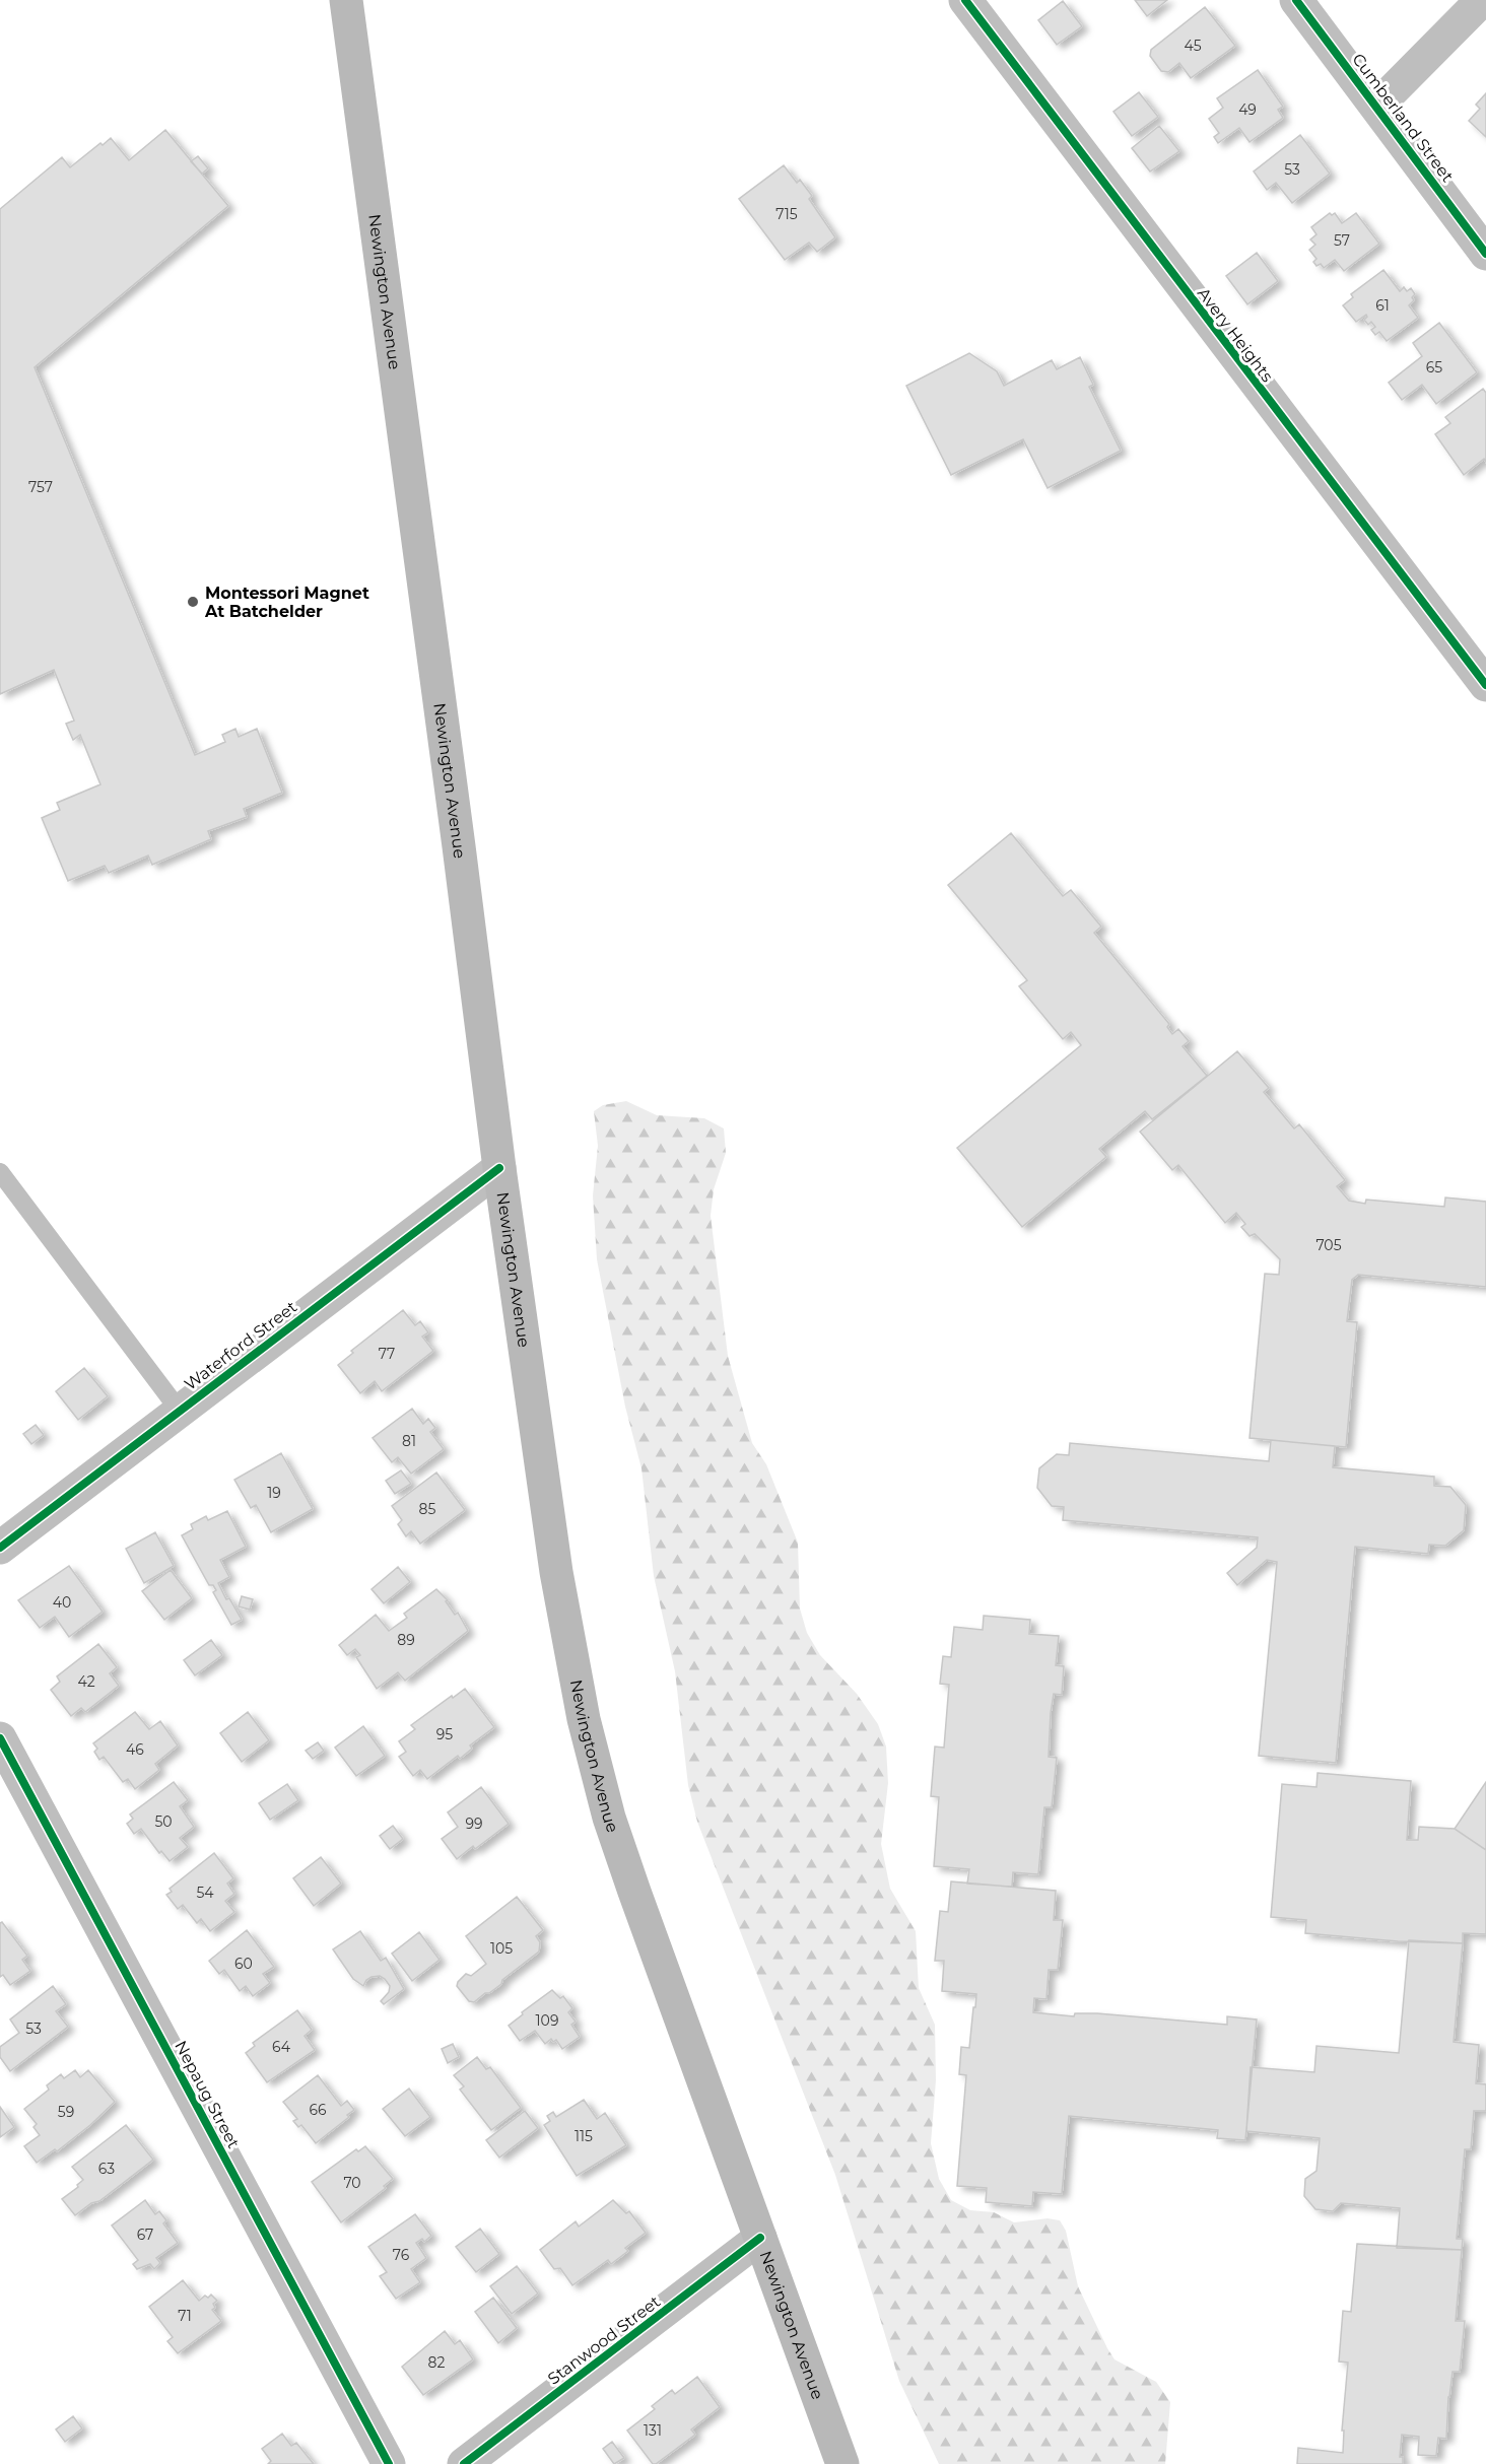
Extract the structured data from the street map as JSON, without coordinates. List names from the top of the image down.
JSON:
{
  "streets": {
    "main road": ["Newington Avenue"],
    "street": [
      "Cumberland Street",
      "Avery Heights",
      "Waterford Street",
      "Nepaug Street",
      "Stanwood Street"
    ]
  },
  "crossings": [
    ["Newington Avenue", "Waterford Street"],
    ["Newington Avenue", "Stanwood Street"]
  ],
  "places": ["Montessori Magnet At Batchelder"],
  "house_numbers": [
    "45",
    "49",
    "53",
    "715",
    "57",
    "61",
    "65",
    "757",
    "705",
    "77",
    "81",
    "19",
    "85",
    "40",
    "89",
    "42",
    "95",
    "46",
    "50",
    "99",
    "54",
    "105",
    "60",
    "109",
    "53",
    "64",
    "66",
    "59",
    "115",
    "63",
    "70",
    "67",
    "76",
    "71",
    "82",
    "131"
  ]
}
